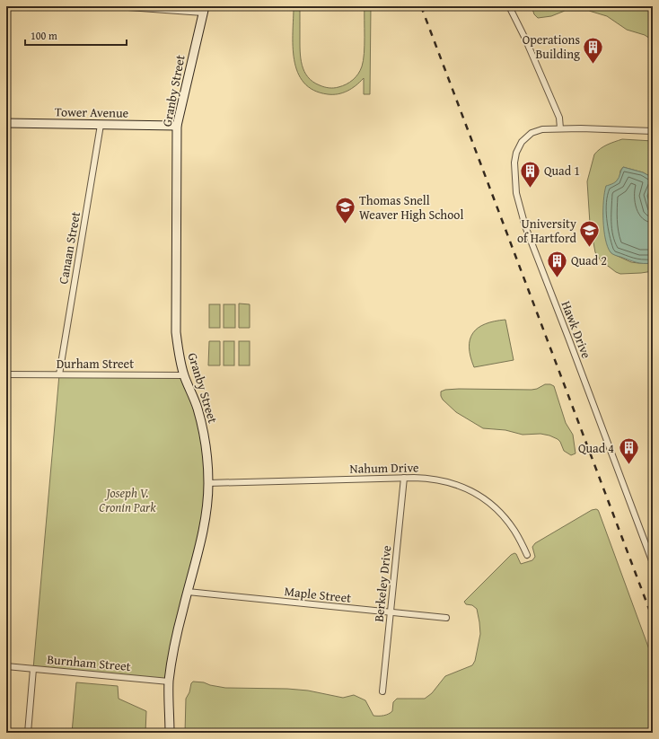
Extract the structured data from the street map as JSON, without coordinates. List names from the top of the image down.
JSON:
{
  "streets": {
    "main road": ["Granby Street", "Tower Avenue"],
    "street": [
      "Canaan Street",
      "Hawk Drive",
      "Durham Street",
      "Nahum Drive",
      "Berkeley Drive",
      "Maple Street",
      "Burnham Street"
    ]
  },
  "crossings": [
    ["Granby Street", "Tower Avenue"],
    ["Granby Street", "Durham Street"],
    ["Granby Street", "Nahum Drive"],
    ["Granby Street", "Maple Street"],
    ["Granby Street", "Burnham Street"],
    ["Tower Avenue", "Canaan Street"],
    ["Canaan Street", "Durham Street"],
    ["Nahum Drive", "Berkeley Drive"],
    ["Berkeley Drive", "Maple Street"]
  ],
  "parks": ["Joseph V. Cronin Park"],
  "places": {
    "building": [
      "Operations Building",
      "Quad 1",
      "Quad 2",
      "Quad 4"
    ],
    "school or university": ["Thomas Snell Weaver High School", "University of Hartford"]
  },
  "scale_bar": "100 m"
}
